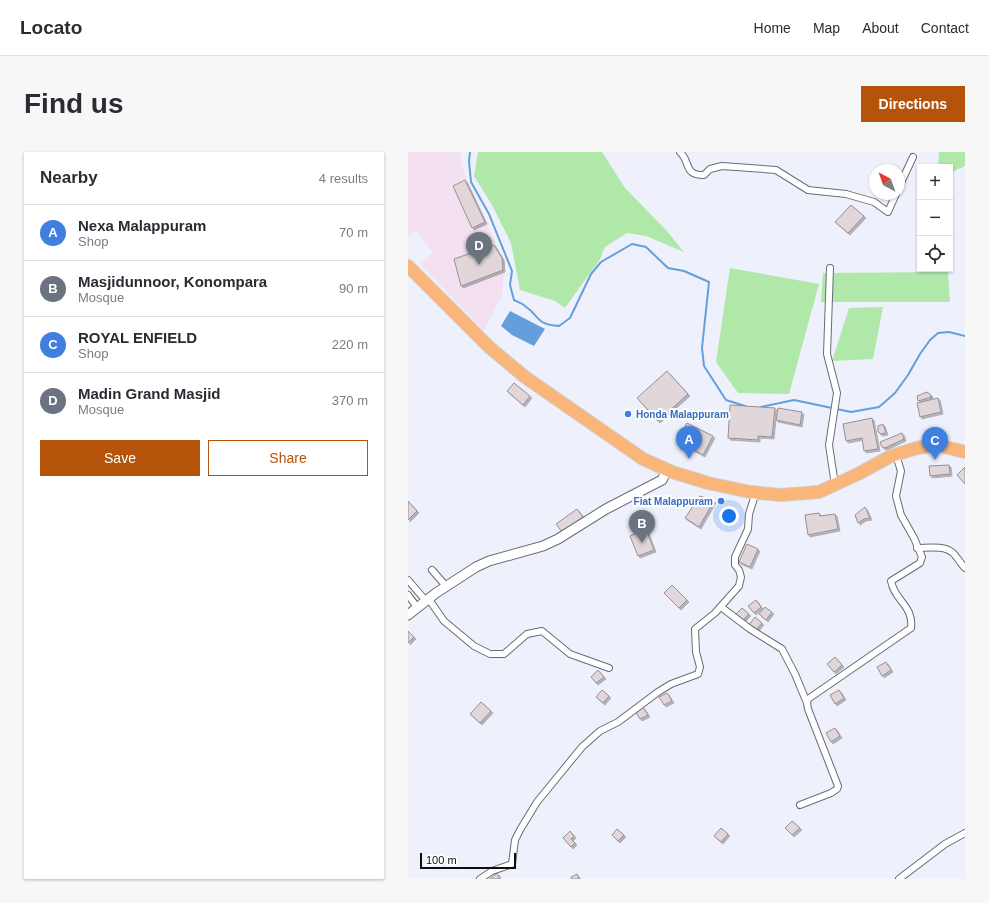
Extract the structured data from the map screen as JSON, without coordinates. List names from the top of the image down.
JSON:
{
  "places": ["Honda Malappuram", "Fiat Malappuram"],
  "scale_bar": "100 m",
  "north": "top left",
  "page": {
    "header": "Locato",
    "nav": [
      "Home",
      "Map",
      "About",
      "Contact"
    ],
    "buttons": [
      "Directions",
      ["Save", "Share"]
    ],
    "title": "Find us",
    "heading": ["Nearby", "4 results"],
    "map_buttons": ["+", "−"],
    "list": [
      {
        "mark": "A",
        "name": "Nexa Malappuram",
        "note": "Shop",
        "value": "70 m"
      },
      {
        "mark": "B",
        "name": "Masjidunnoor, Konompara",
        "note": "Mosque",
        "value": "90 m"
      },
      {
        "mark": "C",
        "name": "ROYAL ENFIELD",
        "note": "Shop",
        "value": "220 m"
      },
      {
        "mark": "D",
        "name": "Madin Grand Masjid",
        "note": "Mosque",
        "value": "370 m"
      }
    ],
    "pins": [
      "D",
      "A",
      "C",
      "B"
    ],
    "scale": "100 m"
  }
}
